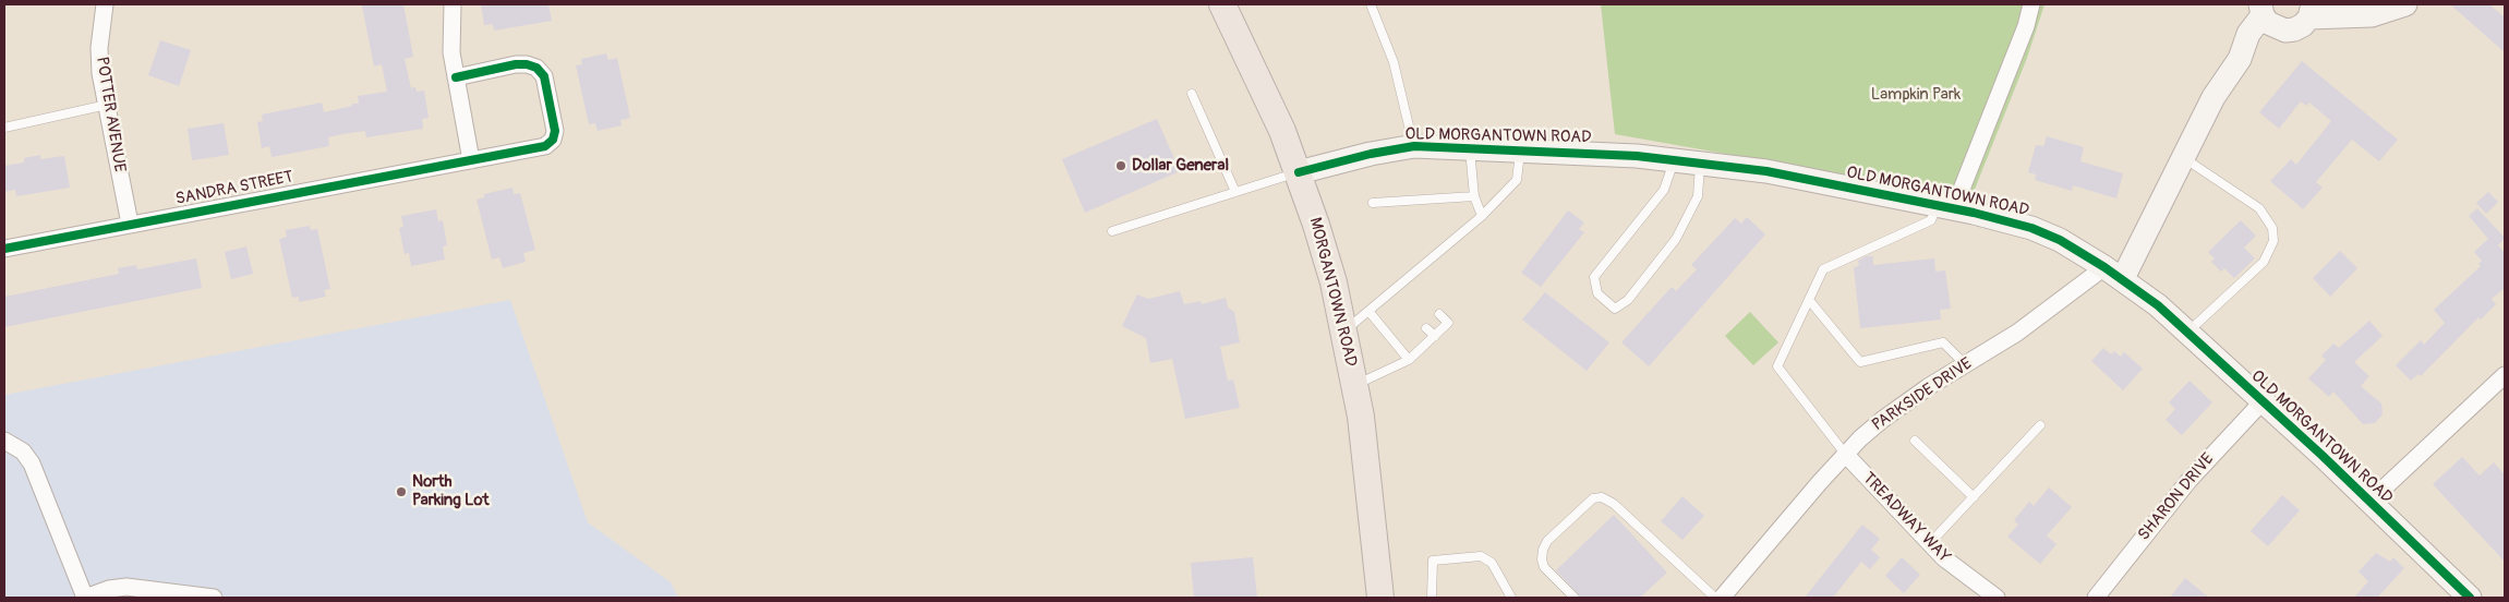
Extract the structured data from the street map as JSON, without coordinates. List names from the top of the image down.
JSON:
{
  "streets": {
    "main road": ["MORGANTOWN ROAD"],
    "street": [
      "POTTER AVENUE",
      "OLD MORGANTOWN ROAD",
      "SANDRA STREET",
      "PARKSIDE DRIVE",
      "SHARON DRIVE",
      "TREADWAY WAY"
    ]
  },
  "crossings": [
    ["POTTER AVENUE", "SANDRA STREET"],
    ["OLD MORGANTOWN ROAD", "MORGANTOWN ROAD"],
    ["OLD MORGANTOWN ROAD", "PARKSIDE DRIVE"],
    ["OLD MORGANTOWN ROAD", "SHARON DRIVE"],
    ["PARKSIDE DRIVE", "TREADWAY WAY"]
  ],
  "parks": ["Lampkin Park"],
  "places": ["Dollar General", "North Parking Lot"]
}
